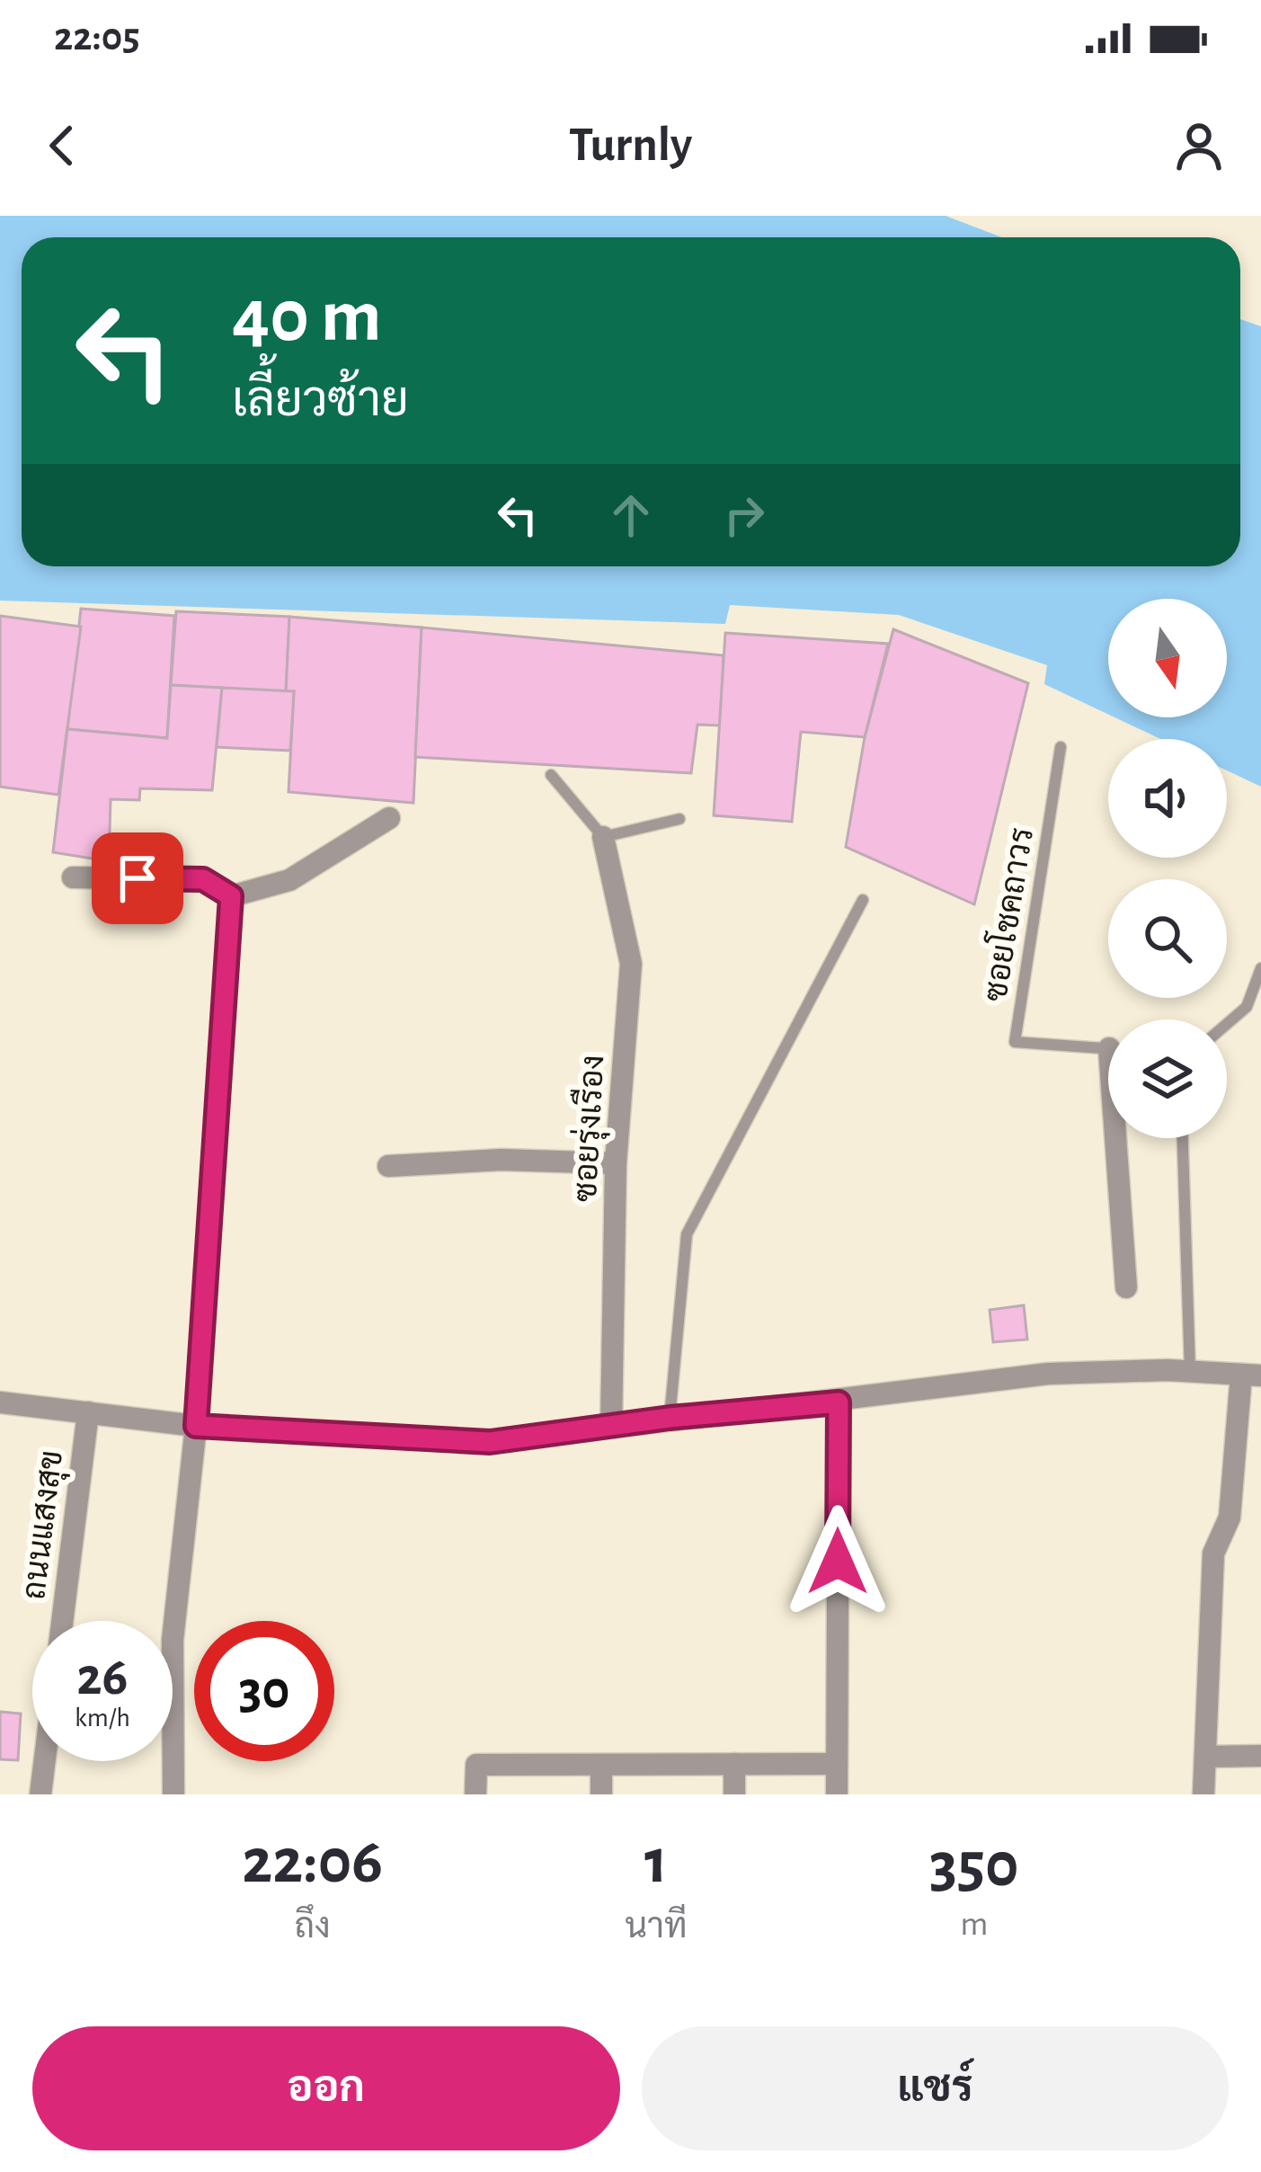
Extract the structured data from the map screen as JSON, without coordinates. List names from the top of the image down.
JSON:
{
  "streets": {
    "street": ["ซอยรุ่งเรือง", "ถนนแสงสุข"],
    "lane": ["ซอยโชคถาวร"]
  },
  "north": "bottom",
  "page": {
    "status": "22:05",
    "header": "Turnly",
    "turn": ["40 m", "เลี้ยวซ้าย"],
    "speed": "26 km/h",
    "limit": "30",
    "eta": [
      "22:06",
      "ถึง",
      "1",
      "นาที",
      "350",
      "m"
    ],
    "buttons": ["ออก", "แชร์"]
  }
}
